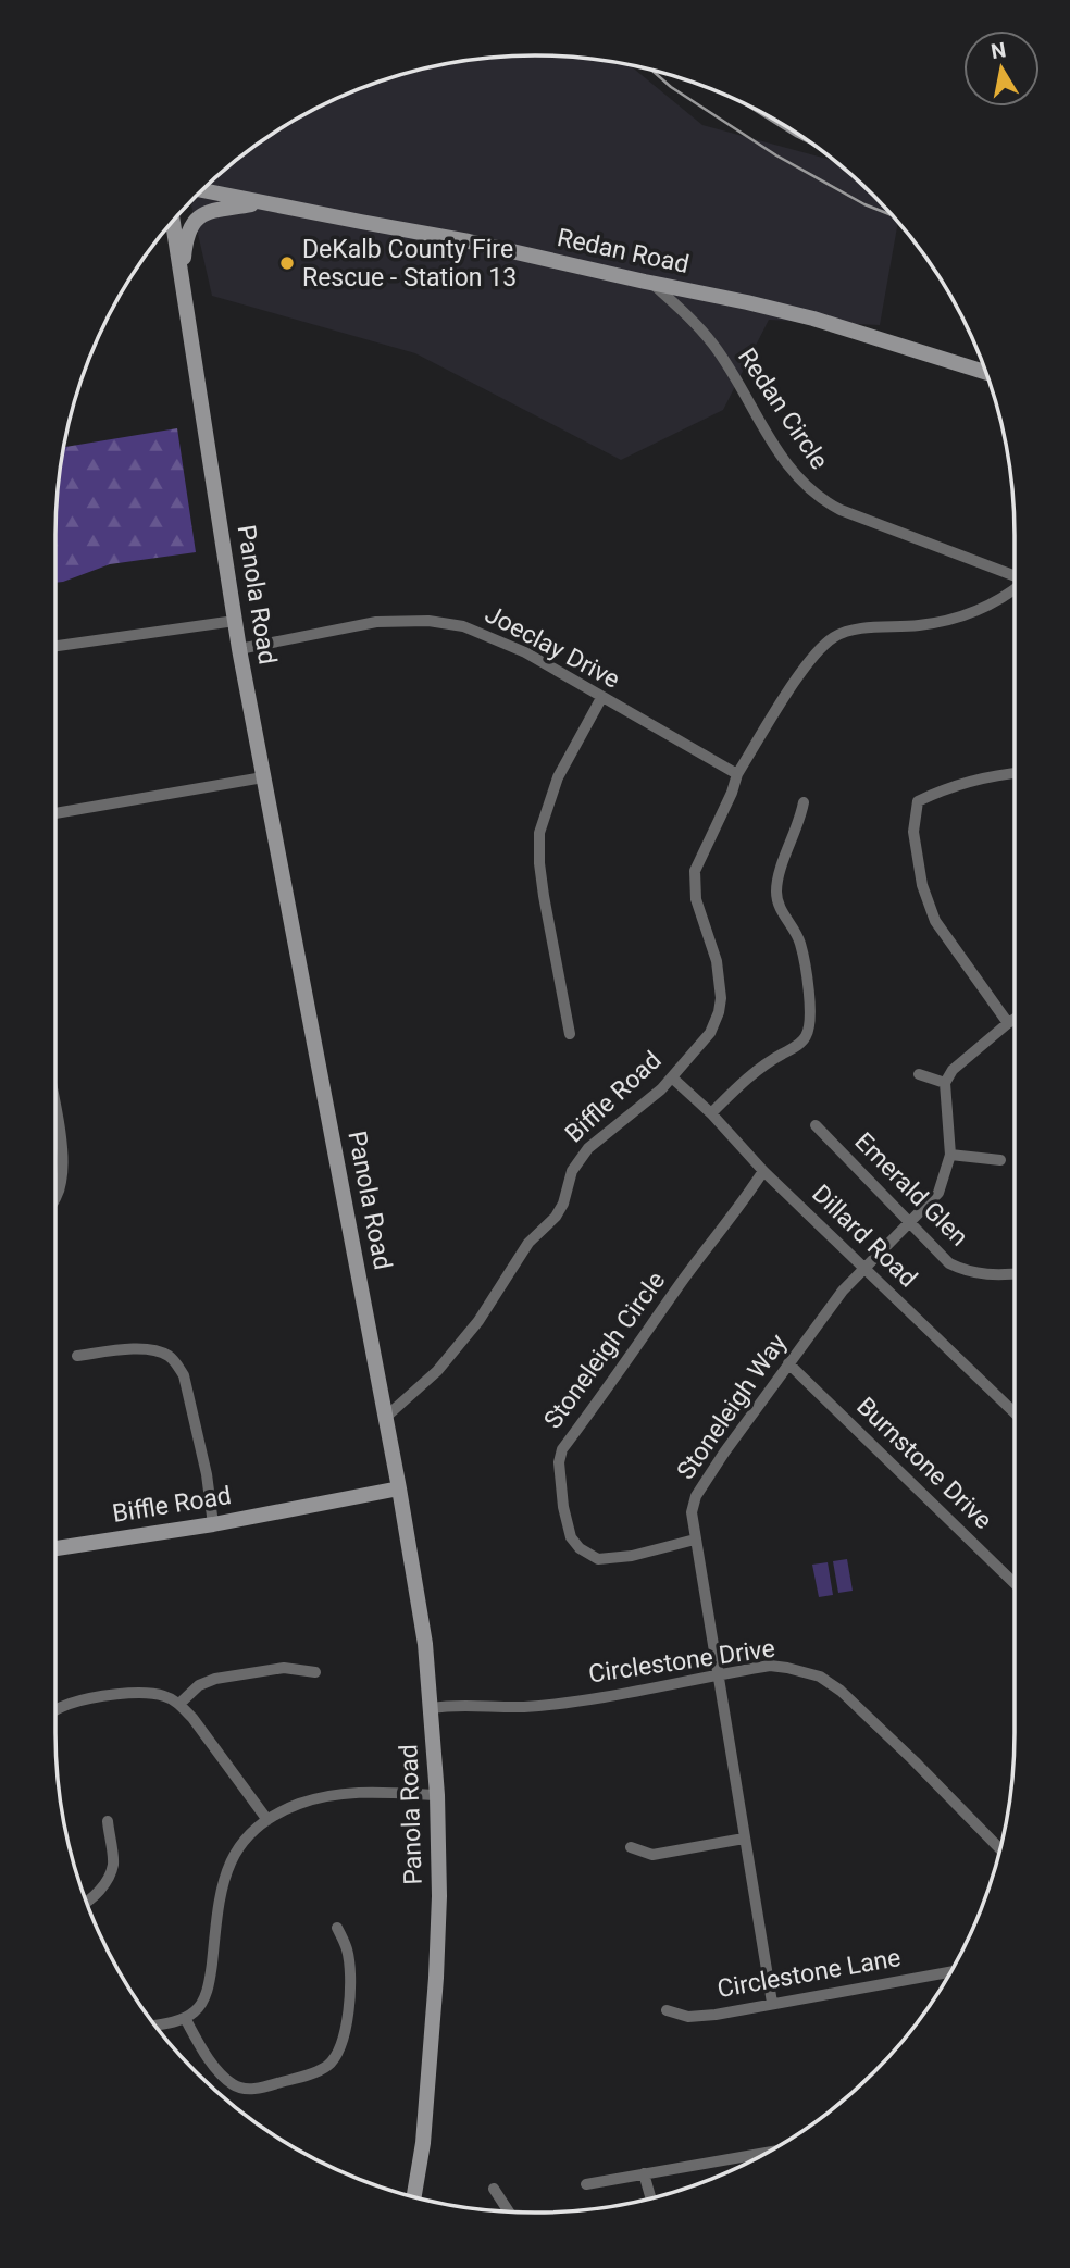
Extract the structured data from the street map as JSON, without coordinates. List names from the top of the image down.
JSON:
{
  "streets": {
    "main road": ["Redan Road", "Panola Road", "Biffle Road"],
    "street": [
      "Redan Circle",
      "Joeclay Drive",
      "Emerald Glen",
      "Dillard Road",
      "Stoneleigh Circle",
      "Stoneleigh Way",
      "Burnstone Drive",
      "Circlestone Drive",
      "Circlestone Lane"
    ]
  },
  "crossings": [
    ["Redan Road", "Redan Circle"],
    ["Panola Road", "Joeclay Drive"],
    ["Panola Road", "Biffle Road"],
    ["Panola Road", "Circlestone Drive"],
    ["Joeclay Drive", "Biffle Road"],
    ["Biffle Road", "Dillard Road"],
    ["Emerald Glen", "Stoneleigh Way"],
    ["Dillard Road", "Stoneleigh Circle"],
    ["Dillard Road", "Stoneleigh Way"],
    ["Stoneleigh Circle", "Stoneleigh Way"],
    ["Stoneleigh Way", "Burnstone Drive"],
    ["Stoneleigh Way", "Circlestone Drive"],
    ["Stoneleigh Way", "Circlestone Lane"]
  ],
  "places": ["DeKalb County Fire Rescue - Station 13"],
  "north": "top"
}
